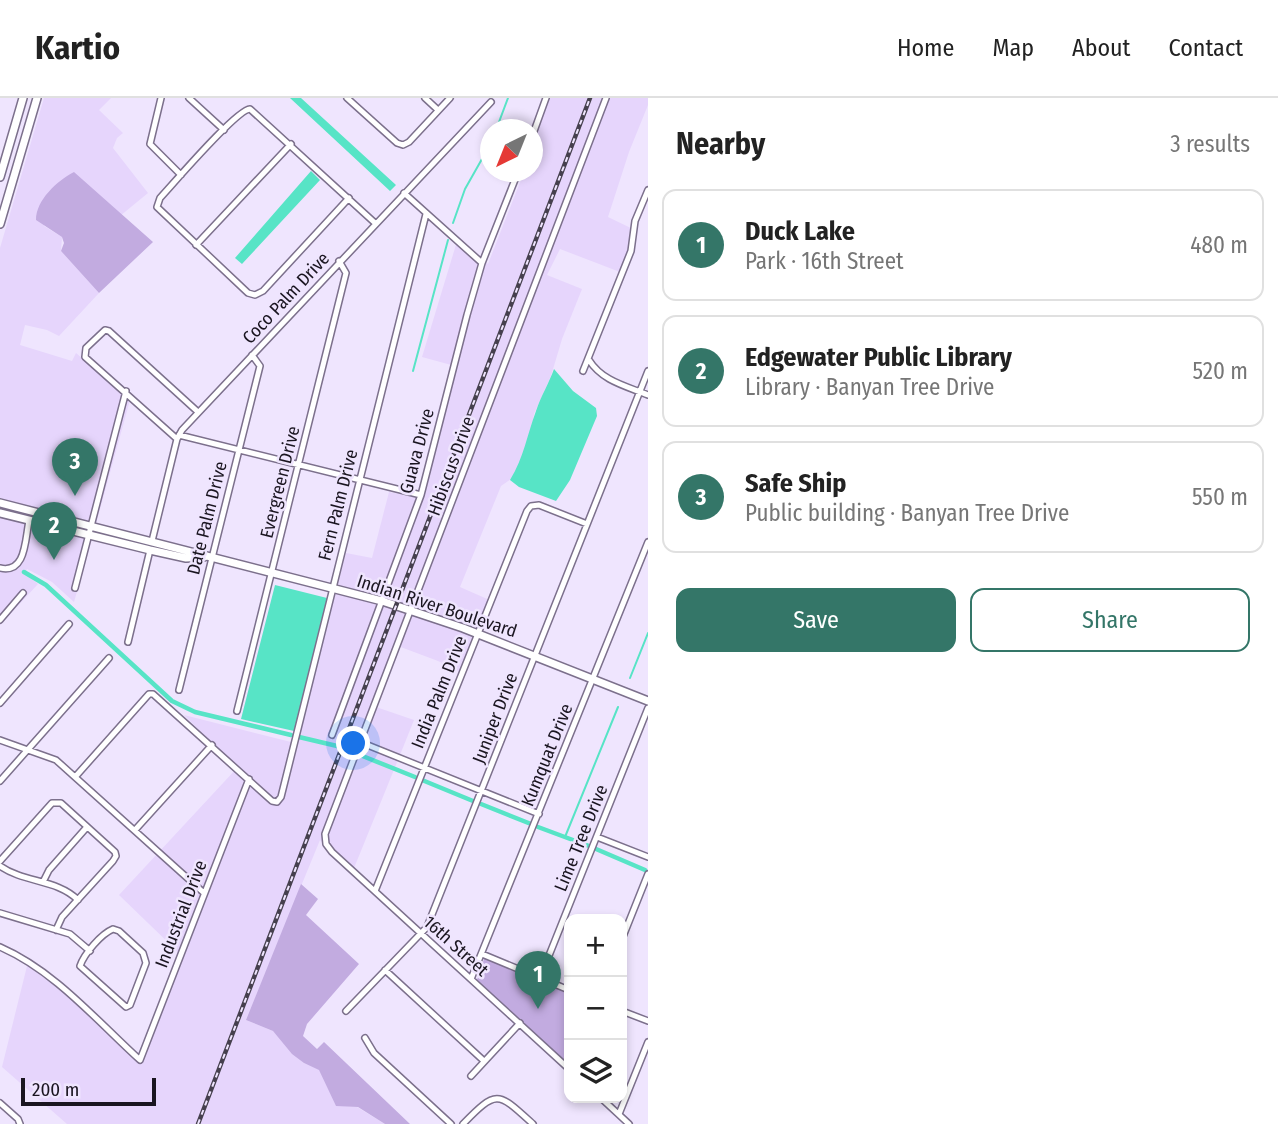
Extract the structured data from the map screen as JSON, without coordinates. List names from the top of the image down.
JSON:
{
  "streets": {
    "main road": ["Indian River Boulevard"],
    "street": [
      "Coco Palm Drive",
      "Guava Drive",
      "Hibiscus Drive",
      "Evergreen Drive",
      "Fern Palm Drive",
      "Date Palm Drive",
      "India Palm Drive",
      "Juniper Drive",
      "Kumquat Drive",
      "Lime Tree Drive",
      "Industrial Drive",
      "16th Street"
    ]
  },
  "crossings": [
    ["Coco Palm Drive", "Evergreen Drive"],
    ["Coco Palm Drive", "Date Palm Drive"],
    ["Guava Drive", "Indian River Boulevard"],
    ["Hibiscus Drive", "Indian River Boulevard"],
    ["Hibiscus Drive", "16th Street"],
    ["Evergreen Drive", "Indian River Boulevard"],
    ["Fern Palm Drive", "Indian River Boulevard"],
    ["Fern Palm Drive", "Industrial Drive"],
    ["Date Palm Drive", "Indian River Boulevard"],
    ["Indian River Boulevard", "India Palm Drive"],
    ["Indian River Boulevard", "Juniper Drive"],
    ["Indian River Boulevard", "Kumquat Drive"],
    ["India Palm Drive", "Juniper Drive"],
    ["India Palm Drive", "16th Street"],
    ["Juniper Drive", "16th Street"],
    ["Kumquat Drive", "16th Street"]
  ],
  "scale_bar": "200 m",
  "north": "bottom left",
  "page": {
    "header": "Kartio",
    "nav": [
      "Home",
      "Map",
      "About",
      "Contact"
    ],
    "heading": ["Nearby", "3 results"],
    "list": [
      {
        "mark": "1",
        "name": "Duck Lake",
        "note": "Park · 16th Street",
        "value": "480 m"
      },
      {
        "mark": "2",
        "name": "Edgewater Public Library",
        "note": "Library · Banyan Tree Drive",
        "value": "520 m"
      },
      {
        "mark": "3",
        "name": "Safe Ship",
        "note": "Public building · Banyan Tree Drive",
        "value": "550 m"
      }
    ],
    "pins": ["3", "2", "1"],
    "buttons": ["Save", "Share"],
    "map_buttons": ["+", "−"],
    "scale": "200 m"
  }
}
